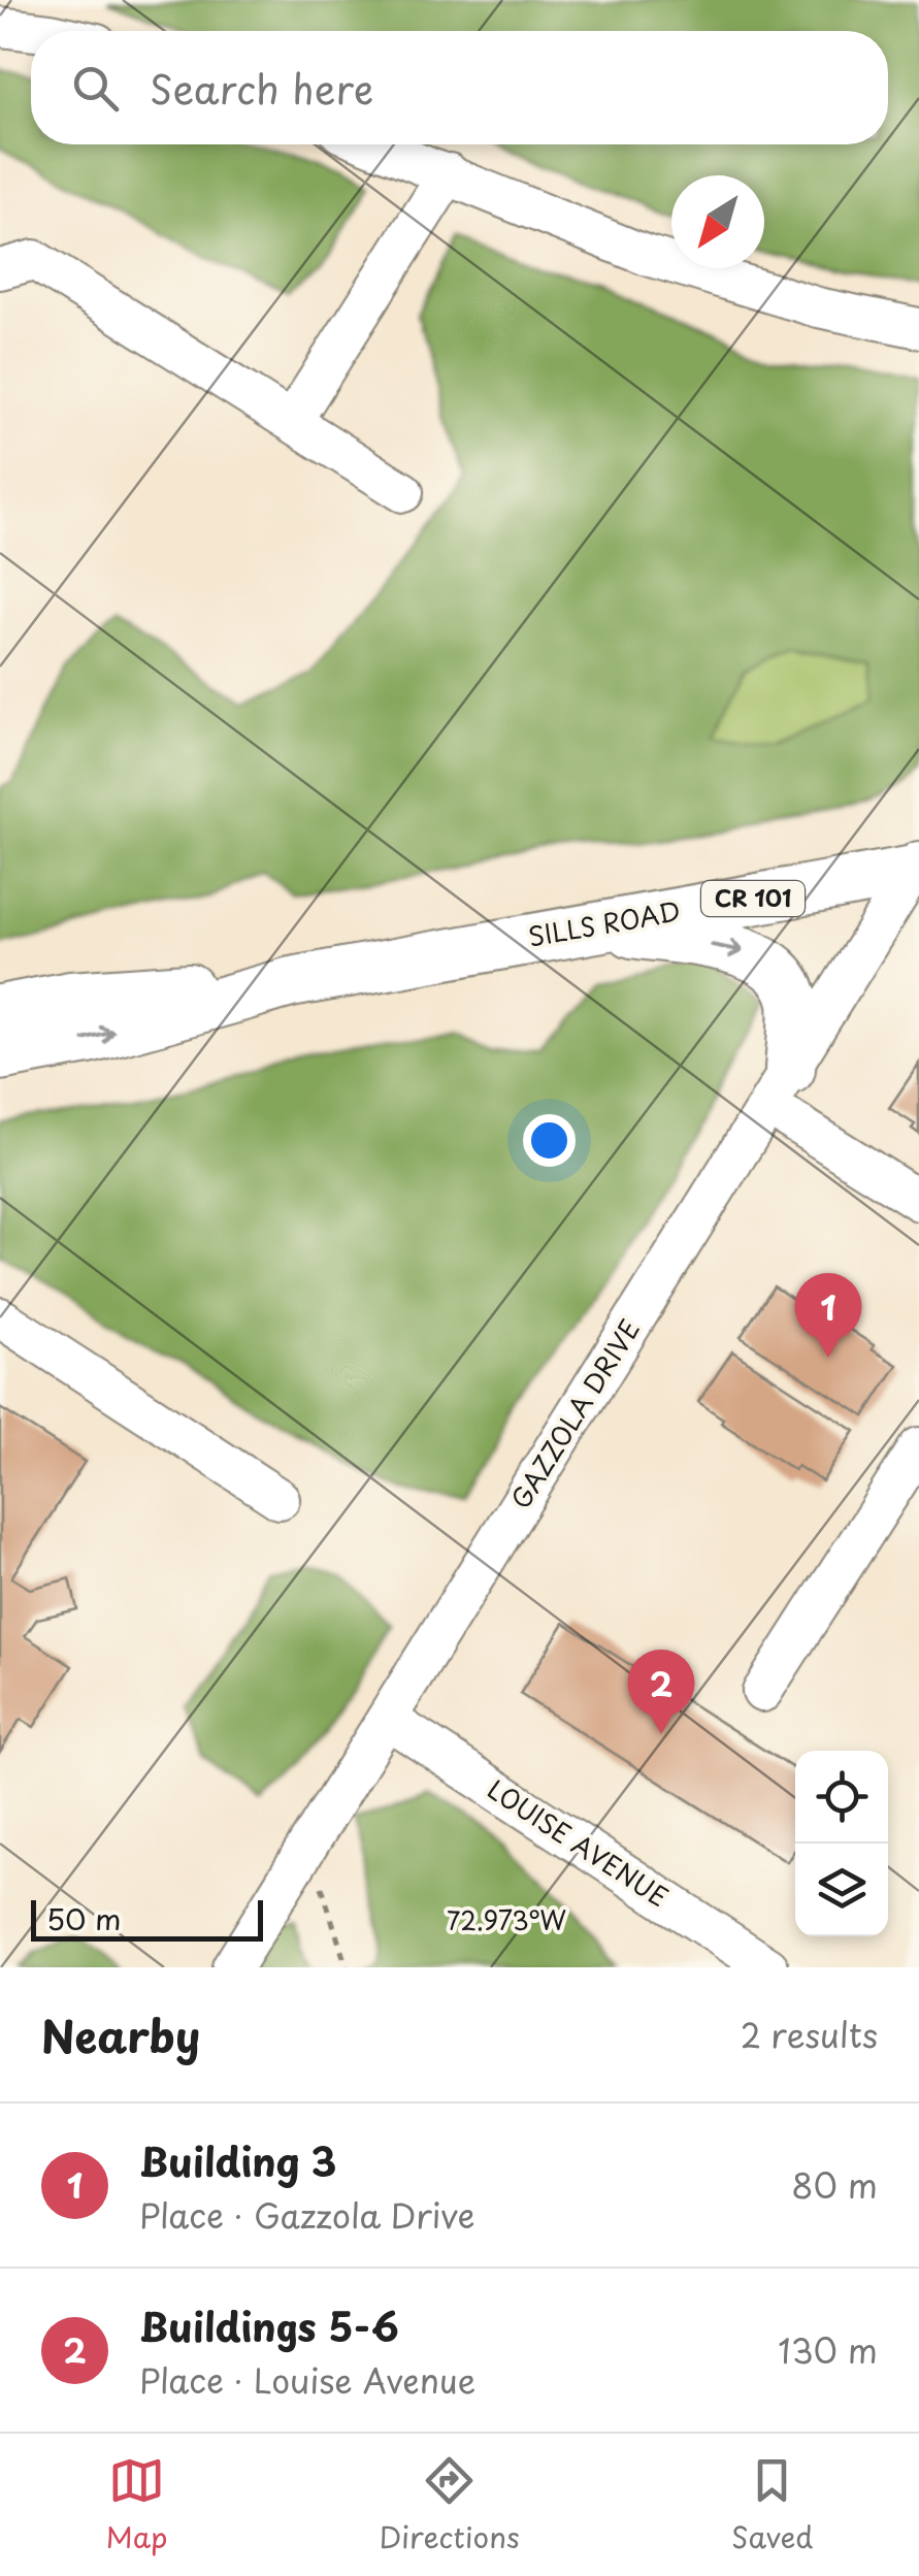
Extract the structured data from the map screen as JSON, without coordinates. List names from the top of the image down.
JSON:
{
  "streets": {
    "main road": ["CR 101", "SILLS ROAD"],
    "street": ["GAZZOLA DRIVE", "LOUISE AVENUE"]
  },
  "crossings": [
    ["SILLS ROAD", "GAZZOLA DRIVE"],
    ["GAZZOLA DRIVE", "LOUISE AVENUE"]
  ],
  "scale_bar": "50 m",
  "north": "bottom left",
  "page": {
    "search": "Search here",
    "pins": ["1", "2"],
    "scale": "50 m",
    "heading": ["Nearby", "2 results"],
    "list": [
      {
        "mark": "1",
        "name": "Building 3",
        "note": "Place · Gazzola Drive",
        "value": "80 m"
      },
      {
        "mark": "2",
        "name": "Buildings 5-6",
        "note": "Place · Louise Avenue",
        "value": "130 m"
      }
    ],
    "nav": ["Map", "Directions", "Saved"]
  },
  "coordinates": ["72.973°W"]
}
